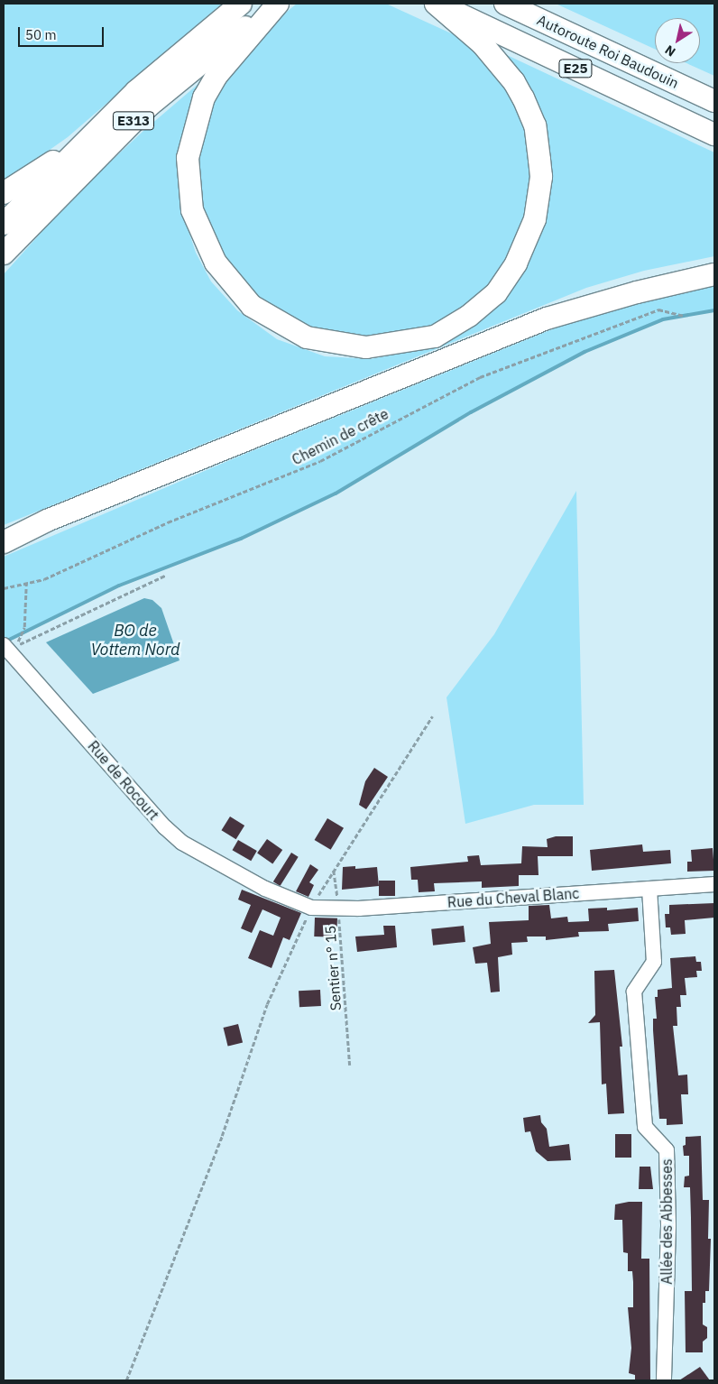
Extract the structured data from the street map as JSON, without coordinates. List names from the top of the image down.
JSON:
{
  "streets": {
    "highway": ["Autoroute Roi Baudouin", "E25", "E313"],
    "street": ["Rue de Rocourt", "Rue du Cheval Blanc", "Allée des Abbesses"],
    "path": ["Chemin de crête", "Sentier n° 15"]
  },
  "crossings": [
    ["Rue de Rocourt", "Rue du Cheval Blanc"],
    ["Rue du Cheval Blanc", "Sentier n° 15"],
    ["Rue du Cheval Blanc", "Allée des Abbesses"]
  ],
  "water": ["BO de Vottem Nord"],
  "scale_bar": "50 m",
  "north": "bottom left"
}
